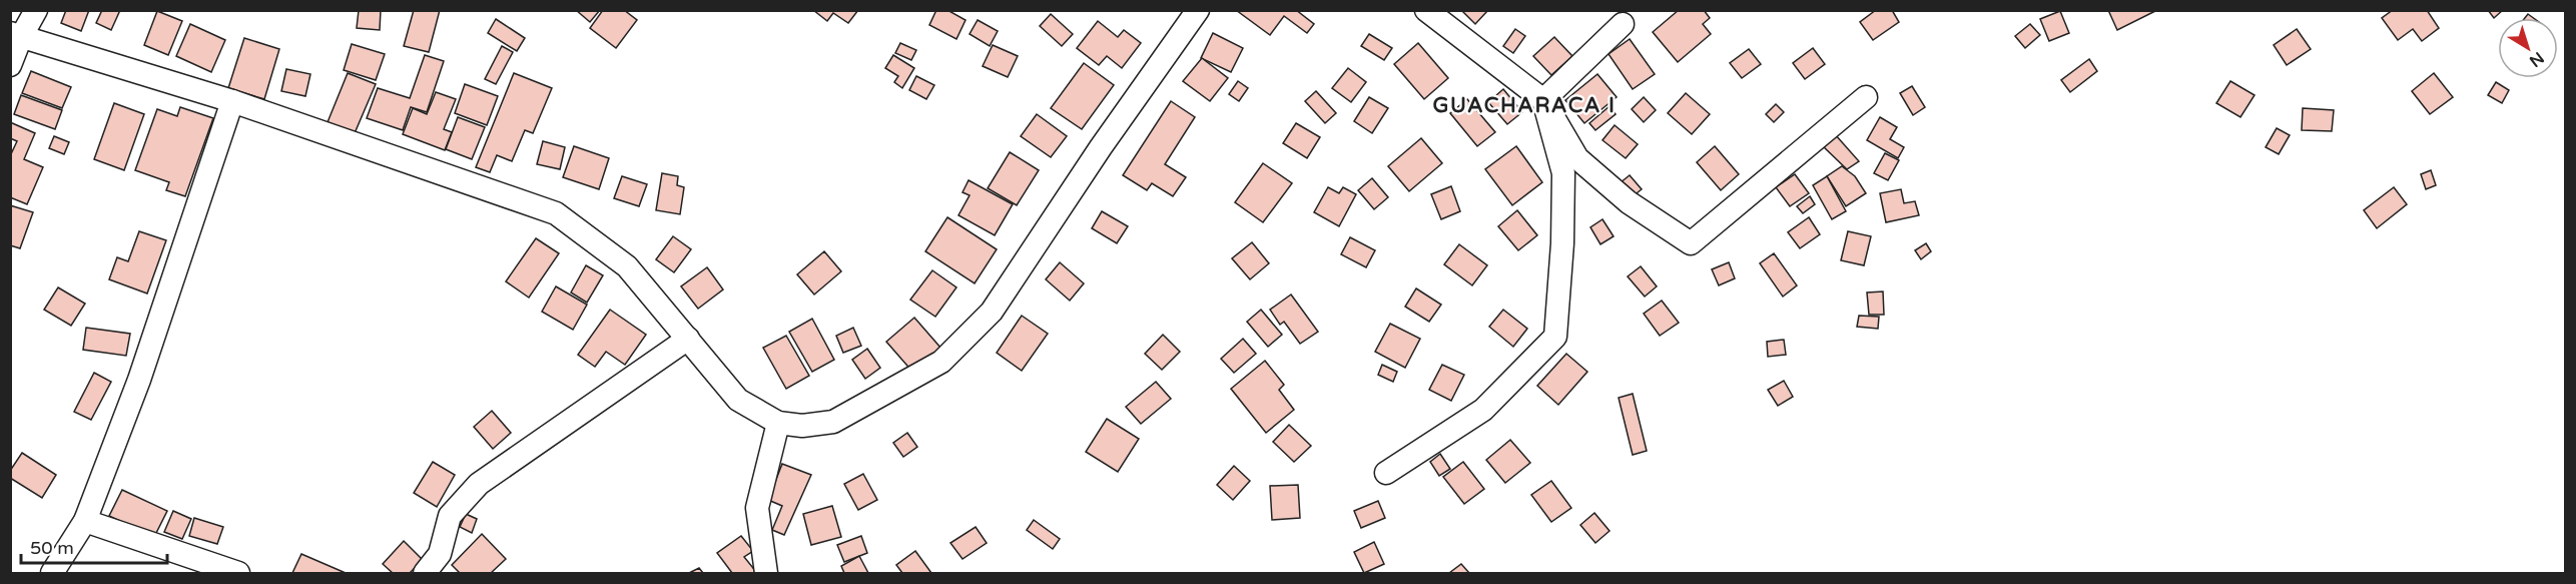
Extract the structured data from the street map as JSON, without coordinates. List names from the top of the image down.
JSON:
{
  "districts": ["GUACHARACA I"],
  "scale_bar": "50 m",
  "north": "bottom right"
}
